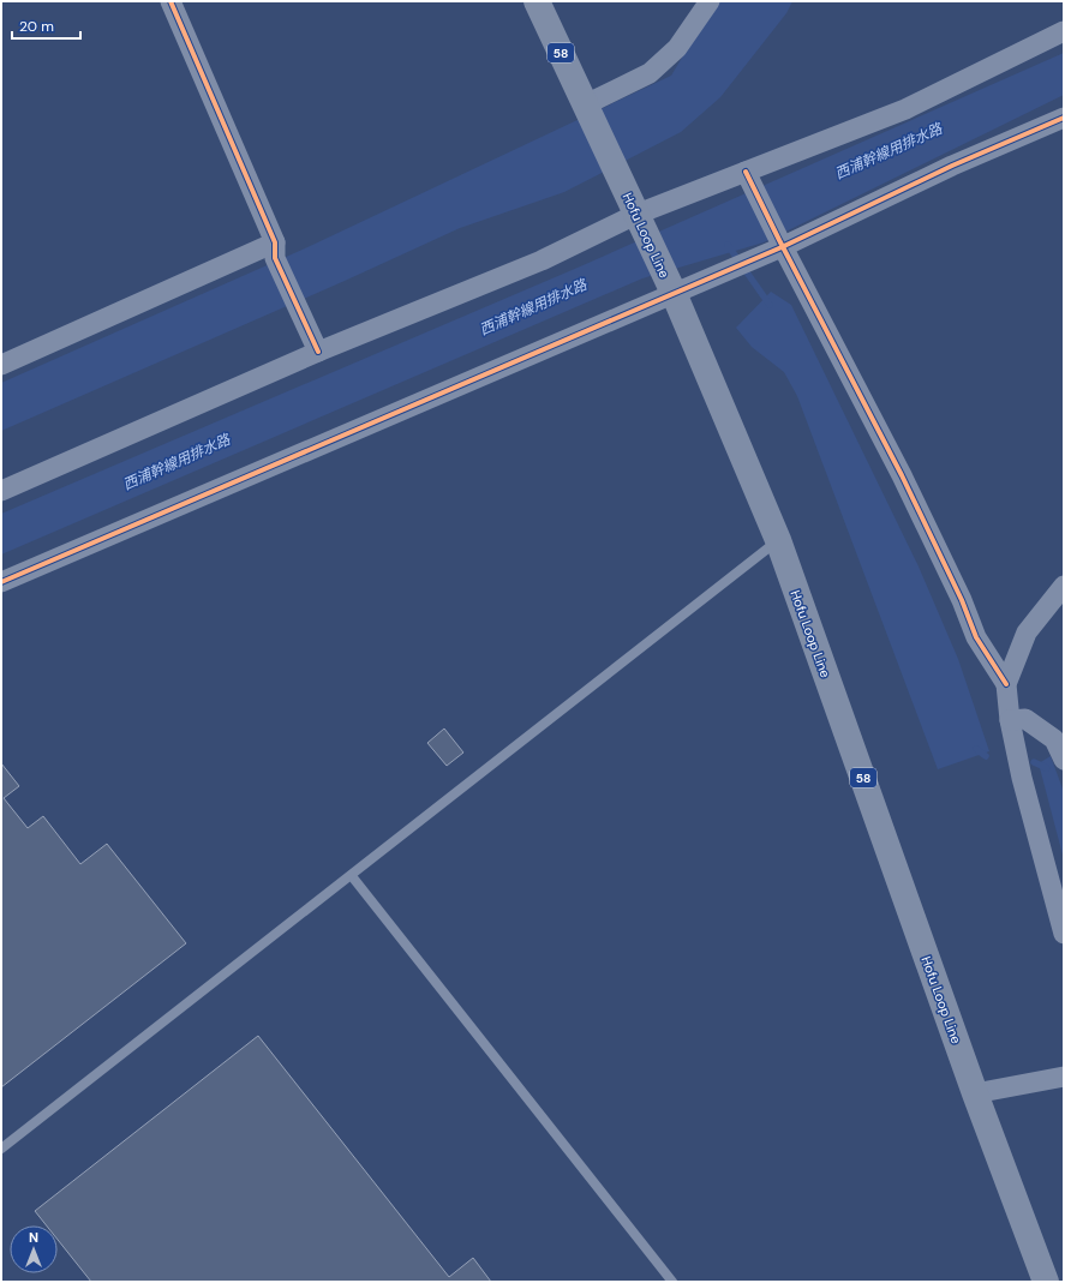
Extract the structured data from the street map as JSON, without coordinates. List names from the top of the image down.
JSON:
{
  "streets": {
    "main road": ["58", "Hofu Loop Line"]
  },
  "water": ["西浦幹線用排水路"],
  "scale_bar": "20 m",
  "north": "top"
}
